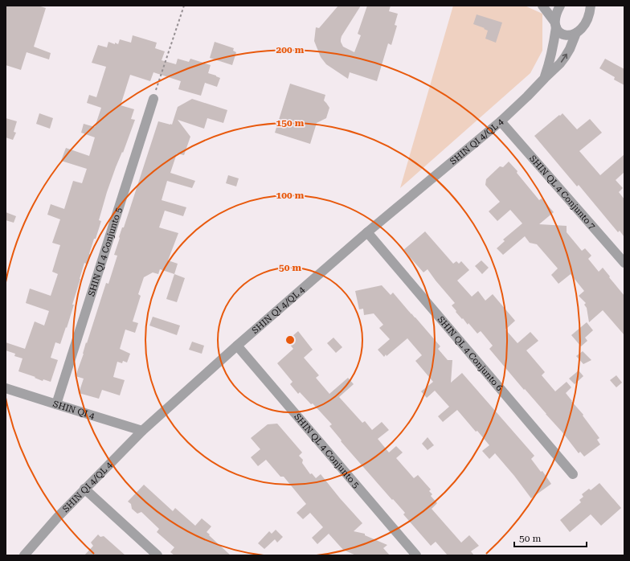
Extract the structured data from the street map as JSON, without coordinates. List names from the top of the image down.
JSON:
{
  "streets": {
    "street": [
      "SHIN QI 4/QL 4",
      "SHIN QL 4 Conjunto 7",
      "SHIN QI 4 Conjunto 5",
      "SHIN QL 4 Conjunto 6",
      "SHIN QI 4",
      "SHIN QL 4 Conjunto 5"
    ]
  },
  "crossings": [
    ["SHIN QI 4/QL 4", "SHIN QL 4 Conjunto 7"],
    ["SHIN QI 4/QL 4", "SHIN QL 4 Conjunto 6"],
    ["SHIN QI 4/QL 4", "SHIN QI 4"],
    ["SHIN QI 4/QL 4", "SHIN QL 4 Conjunto 5"],
    ["SHIN QI 4 Conjunto 5", "SHIN QI 4"]
  ],
  "scale_bar": "50 m",
  "rings": [
    "200 m",
    "150 m",
    "100 m",
    "50 m"
  ]
}
